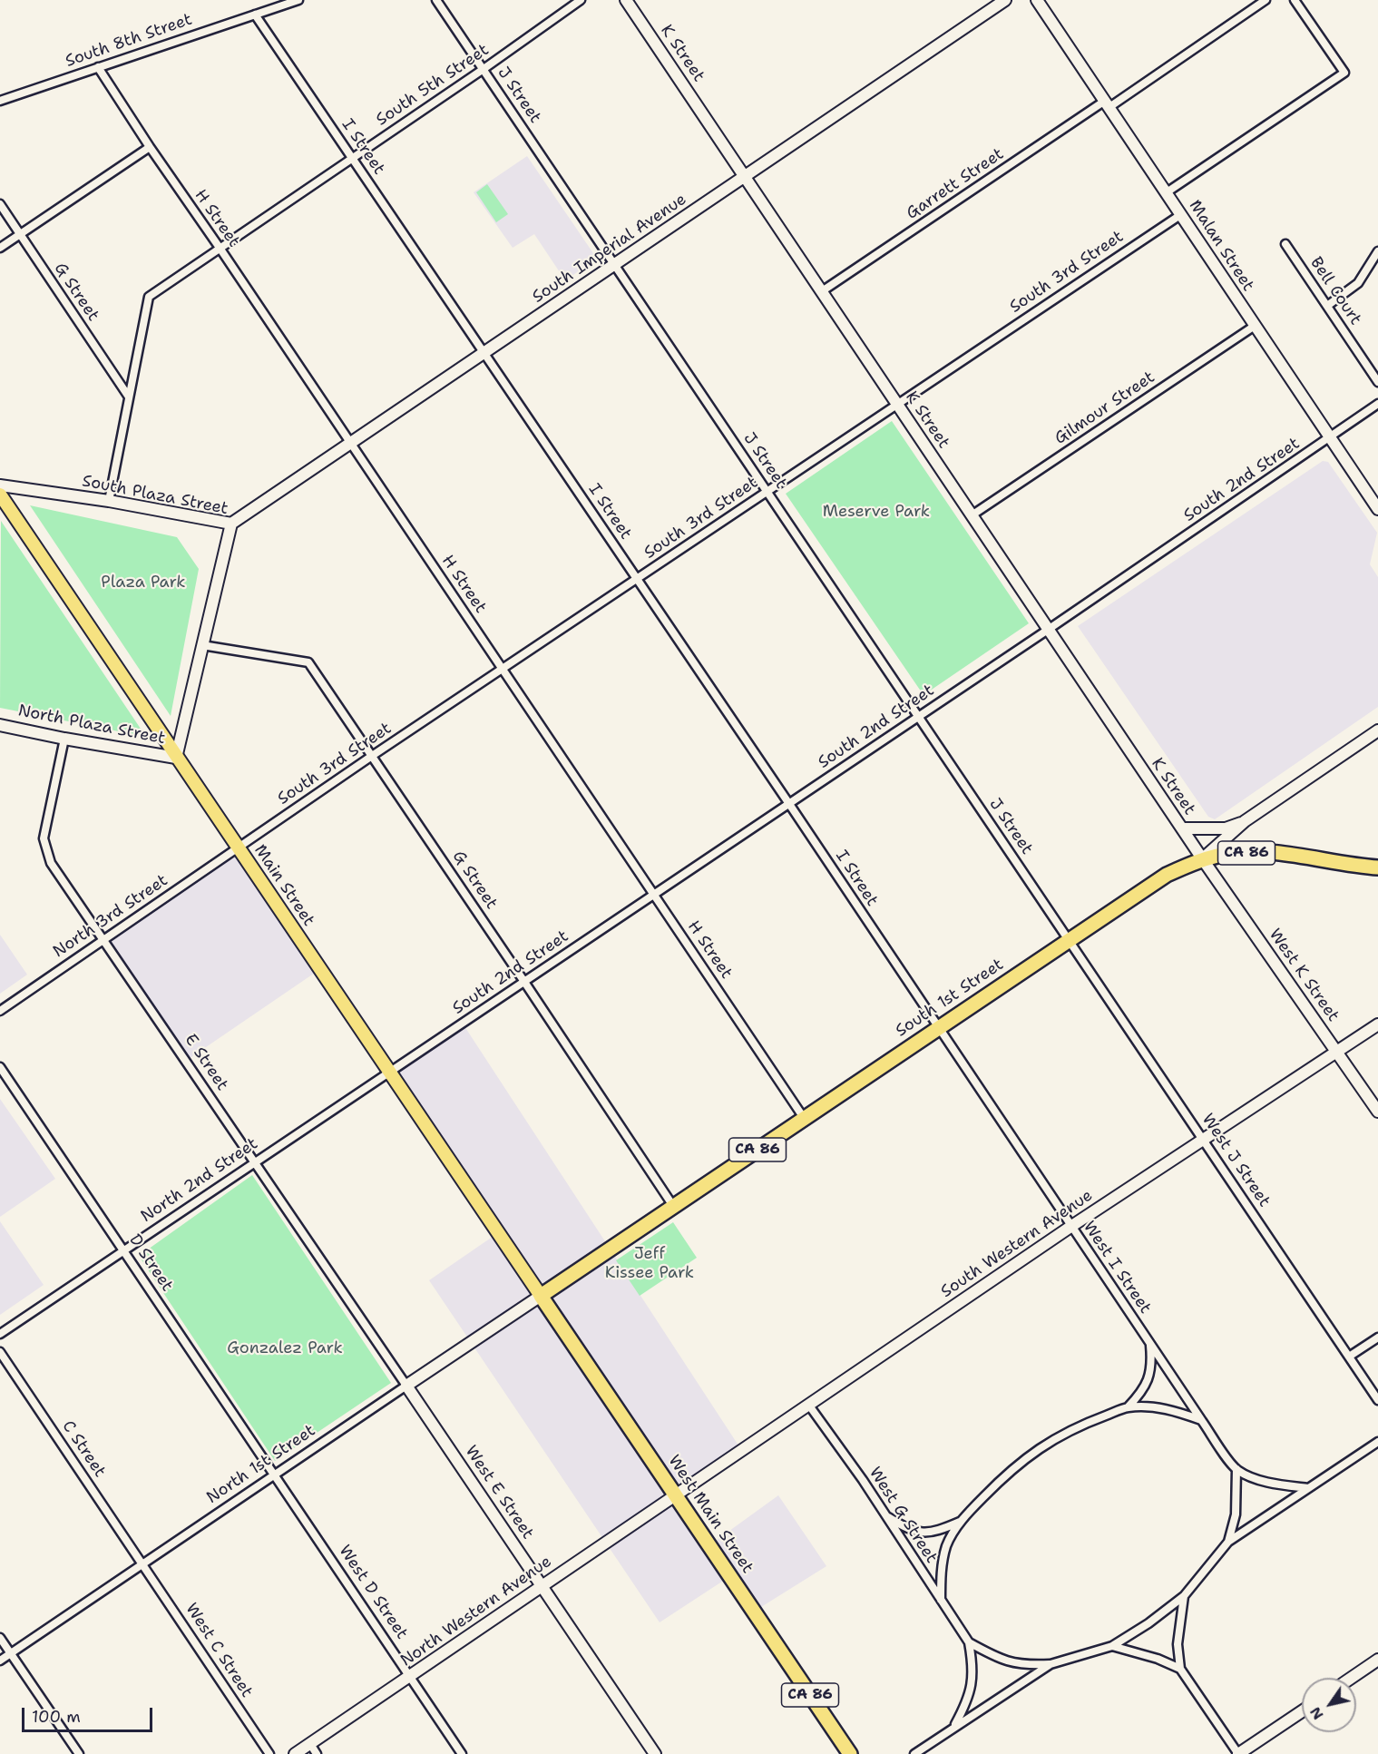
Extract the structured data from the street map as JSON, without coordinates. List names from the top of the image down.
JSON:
{
  "streets": {
    "highway": ["CA 86", "South 1st Street", "West Main Street"],
    "main road": ["Main Street"],
    "street": [
      "South 8th Street",
      "K Street",
      "South 5th Street",
      "J Street",
      "I Street",
      "Garrett Street",
      "H Street",
      "Malan Street",
      "South Imperial Avenue",
      "South 3rd Street",
      "Bell Court",
      "G Street",
      "Gilmour Street",
      "South 2nd Street",
      "South Plaza Street",
      "North Plaza Street",
      "North 3rd Street",
      "West K Street",
      "E Street",
      "West J Street",
      "North 2nd Street",
      "South Western Avenue",
      "D Street",
      "West I Street",
      "C Street",
      "North 1st Street",
      "West E Street",
      "West G Street",
      "West D Street",
      "North Western Avenue",
      "West C Street"
    ]
  },
  "crossings": [
    ["South 8th Street", "I Street"],
    ["South 8th Street", "H Street"],
    ["K Street", "Garrett Street"],
    ["K Street", "South Imperial Avenue"],
    ["K Street", "South 3rd Street"],
    ["K Street", "Gilmour Street"],
    ["K Street", "South 2nd Street"],
    ["K Street", "CA 86"],
    ["K Street", "West K Street"],
    ["K Street", "South 1st Street"],
    ["South 5th Street", "J Street"],
    ["South 5th Street", "I Street"],
    ["South 5th Street", "H Street"],
    ["South 5th Street", "G Street"],
    ["South 5th Street", "South Plaza Street"],
    ["J Street", "South Imperial Avenue"],
    ["J Street", "South 3rd Street"],
    ["J Street", "South 2nd Street"],
    ["J Street", "South 1st Street"],
    ["J Street", "West J Street"],
    ["I Street", "South Imperial Avenue"],
    ["I Street", "South 3rd Street"],
    ["I Street", "South 2nd Street"],
    ["I Street", "South 1st Street"],
    ["I Street", "West I Street"],
    ["Garrett Street", "Malan Street"],
    ["H Street", "South Imperial Avenue"],
    ["H Street", "South 3rd Street"],
    ["H Street", "South 2nd Street"],
    ["H Street", "South 1st Street"],
    ["Malan Street", "South 3rd Street"],
    ["Malan Street", "Gilmour Street"],
    ["Malan Street", "South 2nd Street"],
    ["South Imperial Avenue", "South Plaza Street"],
    ["South 3rd Street", "G Street"],
    ["South 3rd Street", "Main Street"],
    ["South 3rd Street", "North 3rd Street"],
    ["G Street", "South 2nd Street"],
    ["G Street", "South Plaza Street"],
    ["G Street", "South 1st Street"],
    ["South 2nd Street", "Main Street"],
    ["South 2nd Street", "North 2nd Street"],
    ["South Plaza Street", "North Plaza Street"],
    ["South Plaza Street", "Main Street"],
    ["North Plaza Street", "Main Street"],
    ["North Plaza Street", "E Street"],
    ["CA 86", "West K Street"],
    ["CA 86", "South 1st Street"],
    ["Main Street", "North 3rd Street"],
    ["Main Street", "South 1st Street"],
    ["Main Street", "North 2nd Street"],
    ["Main Street", "North 1st Street"],
    ["Main Street", "West Main Street"],
    ["North 3rd Street", "E Street"],
    ["West K Street", "South 1st Street"],
    ["West K Street", "South Western Avenue"],
    ["South 1st Street", "West J Street"],
    ["South 1st Street", "West I Street"],
    ["South 1st Street", "North 1st Street"],
    ["South 1st Street", "West Main Street"],
    ["E Street", "North 2nd Street"],
    ["E Street", "North 1st Street"],
    ["E Street", "West E Street"],
    ["West J Street", "South Western Avenue"],
    ["North 2nd Street", "D Street"],
    ["South Western Avenue", "West I Street"],
    ["South Western Avenue", "West Main Street"],
    ["South Western Avenue", "West G Street"],
    ["South Western Avenue", "North Western Avenue"],
    ["D Street", "North 1st Street"],
    ["D Street", "West D Street"],
    ["C Street", "North 1st Street"],
    ["C Street", "West C Street"],
    ["North 1st Street", "West E Street"],
    ["North 1st Street", "West Main Street"],
    ["North 1st Street", "West D Street"],
    ["North 1st Street", "West C Street"],
    ["West E Street", "North Western Avenue"],
    ["West Main Street", "North Western Avenue"],
    ["West D Street", "North Western Avenue"]
  ],
  "parks": [
    "Meserve Park",
    "Plaza Park",
    "Jeff Kissee Park",
    "Gonzalez Park"
  ],
  "scale_bar": "100 m",
  "north": "bottom left"
}
